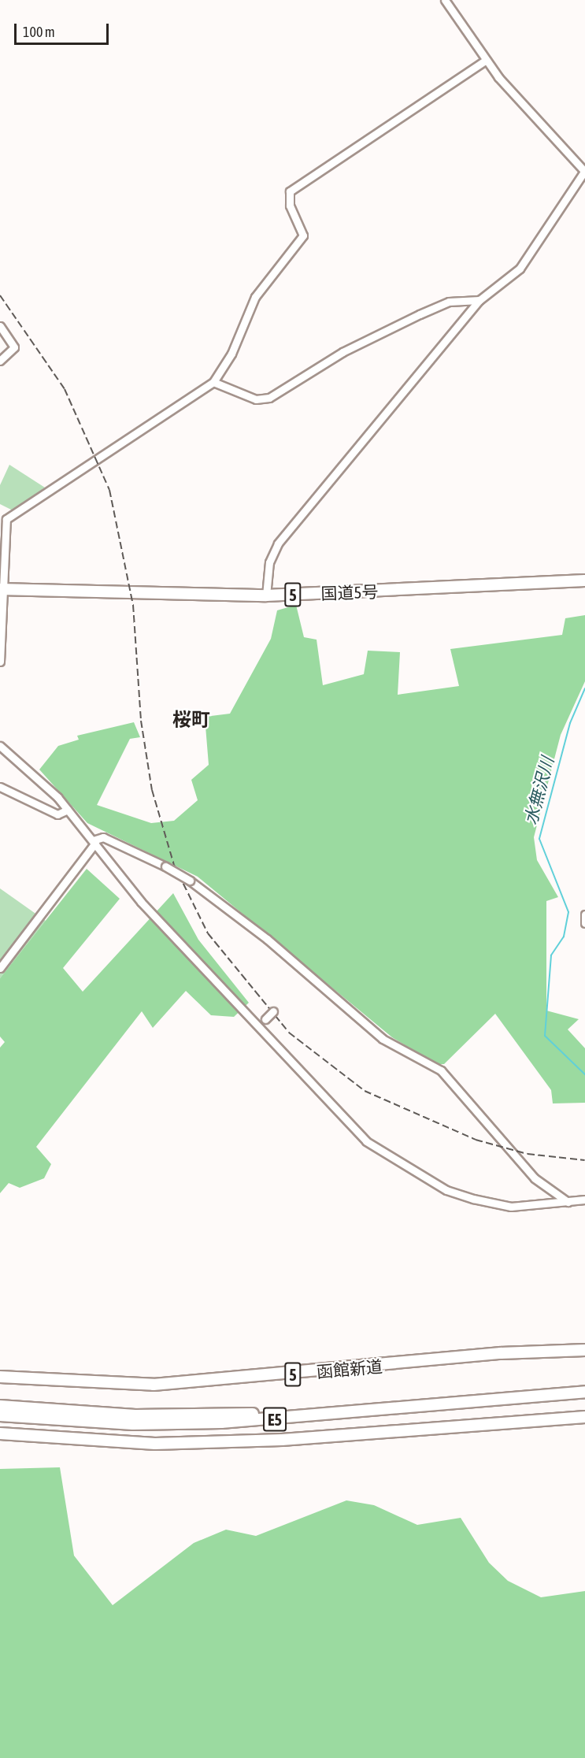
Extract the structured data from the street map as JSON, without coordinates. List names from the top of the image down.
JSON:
{
  "streets": {
    "highway": [
      "国道5号",
      "5",
      "函館新道",
      "E5"
    ]
  },
  "districts": ["桜町"],
  "water": ["水無沢川"],
  "scale_bar": "100 m"
}
